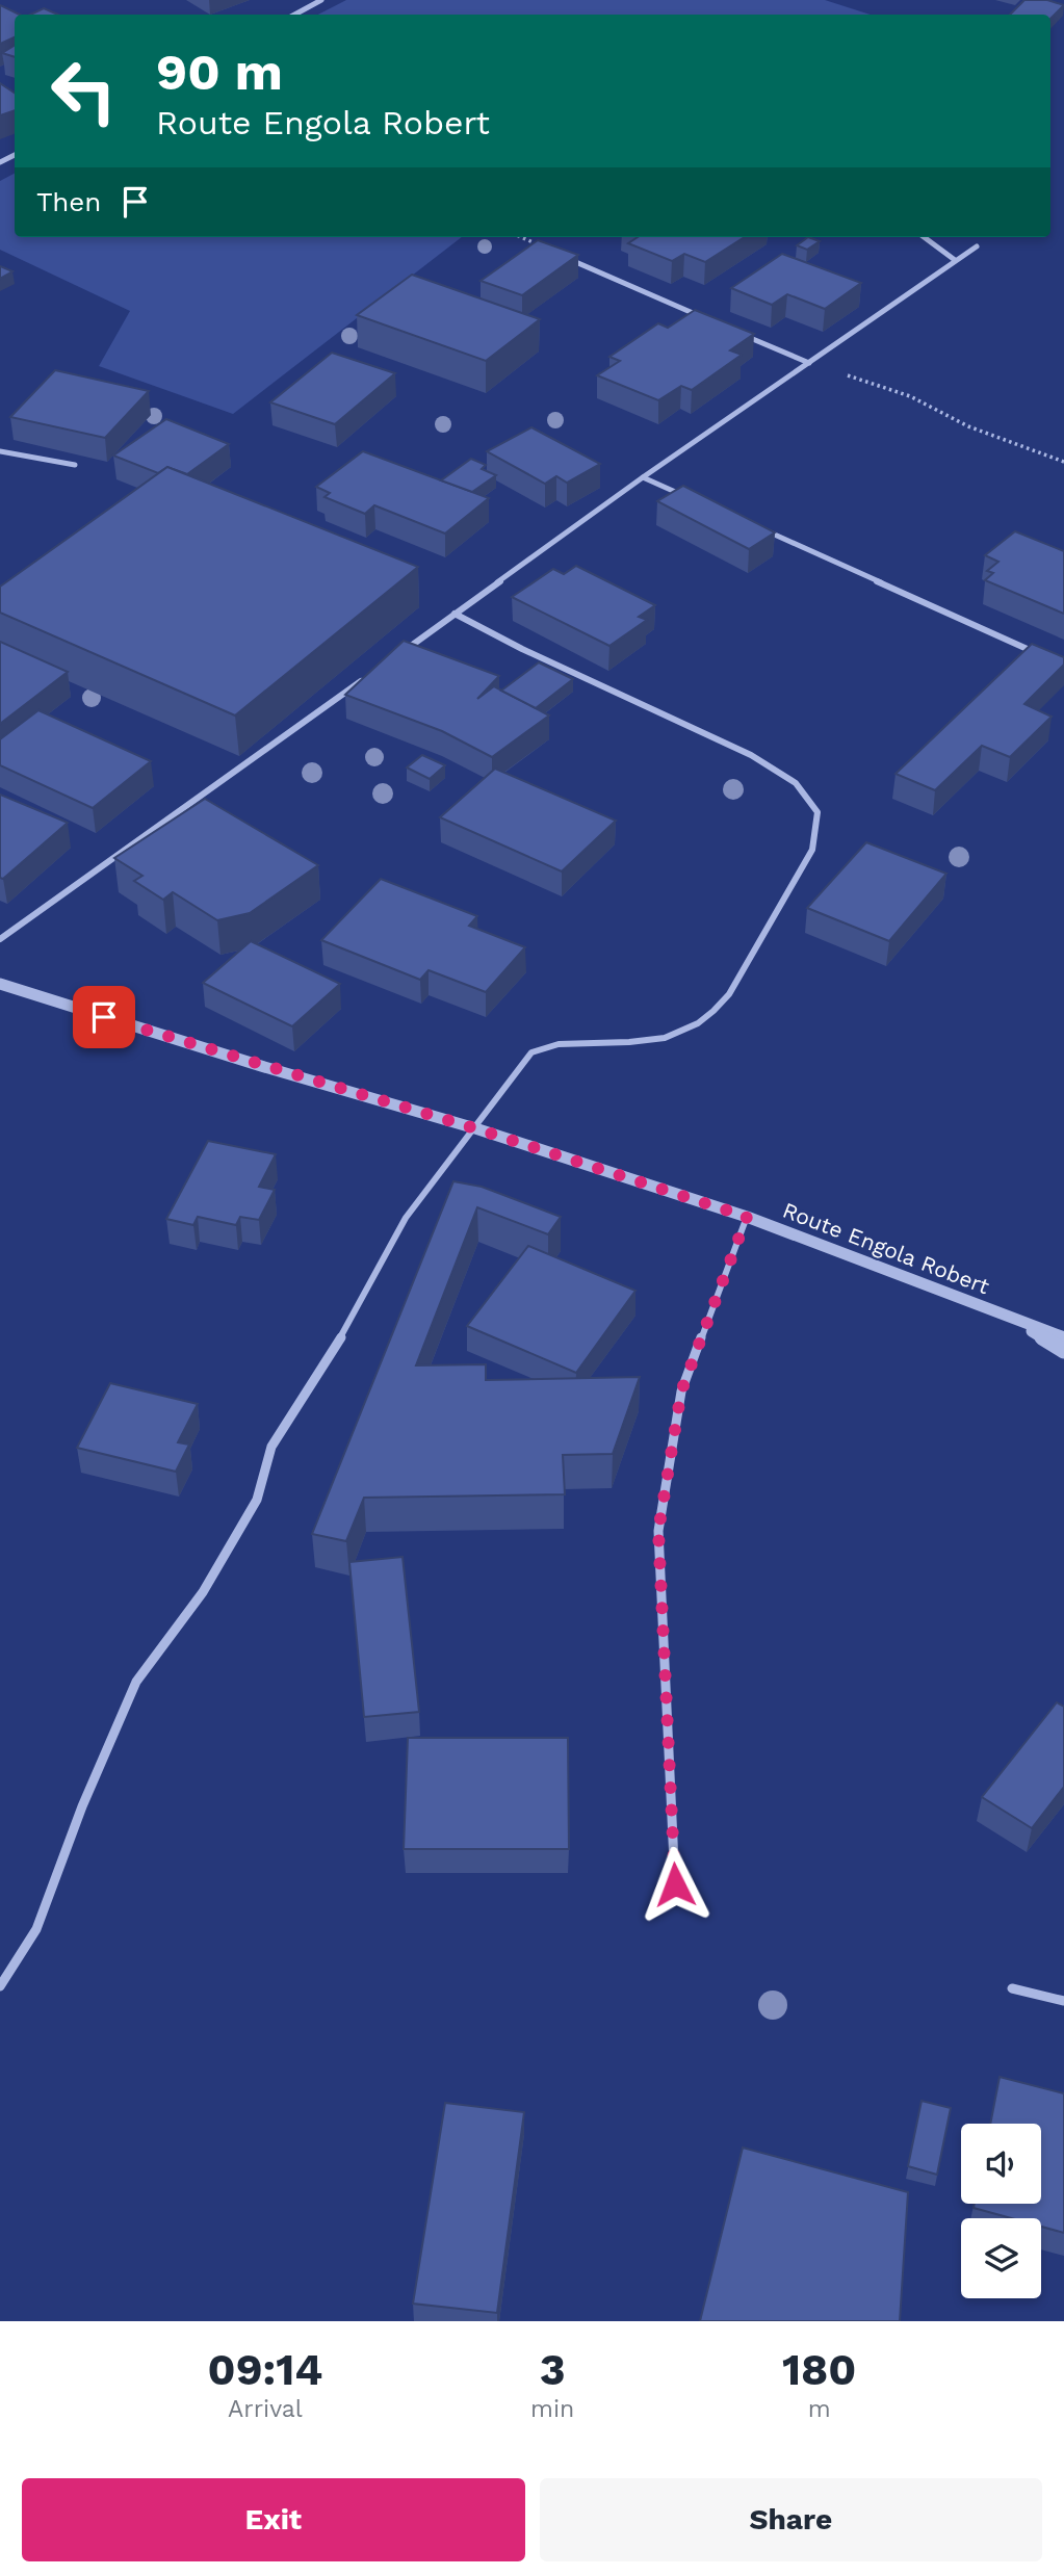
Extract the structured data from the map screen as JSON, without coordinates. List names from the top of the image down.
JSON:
{
  "streets": {
    "street": ["Route Engola Robert"]
  },
  "page": {
    "turn": ["90 m", "Route Engola Robert"],
    "then": "Then",
    "eta": [
      "09:14",
      "Arrival",
      "3",
      "min",
      "180",
      "m"
    ],
    "buttons": ["Exit", "Share"]
  }
}
